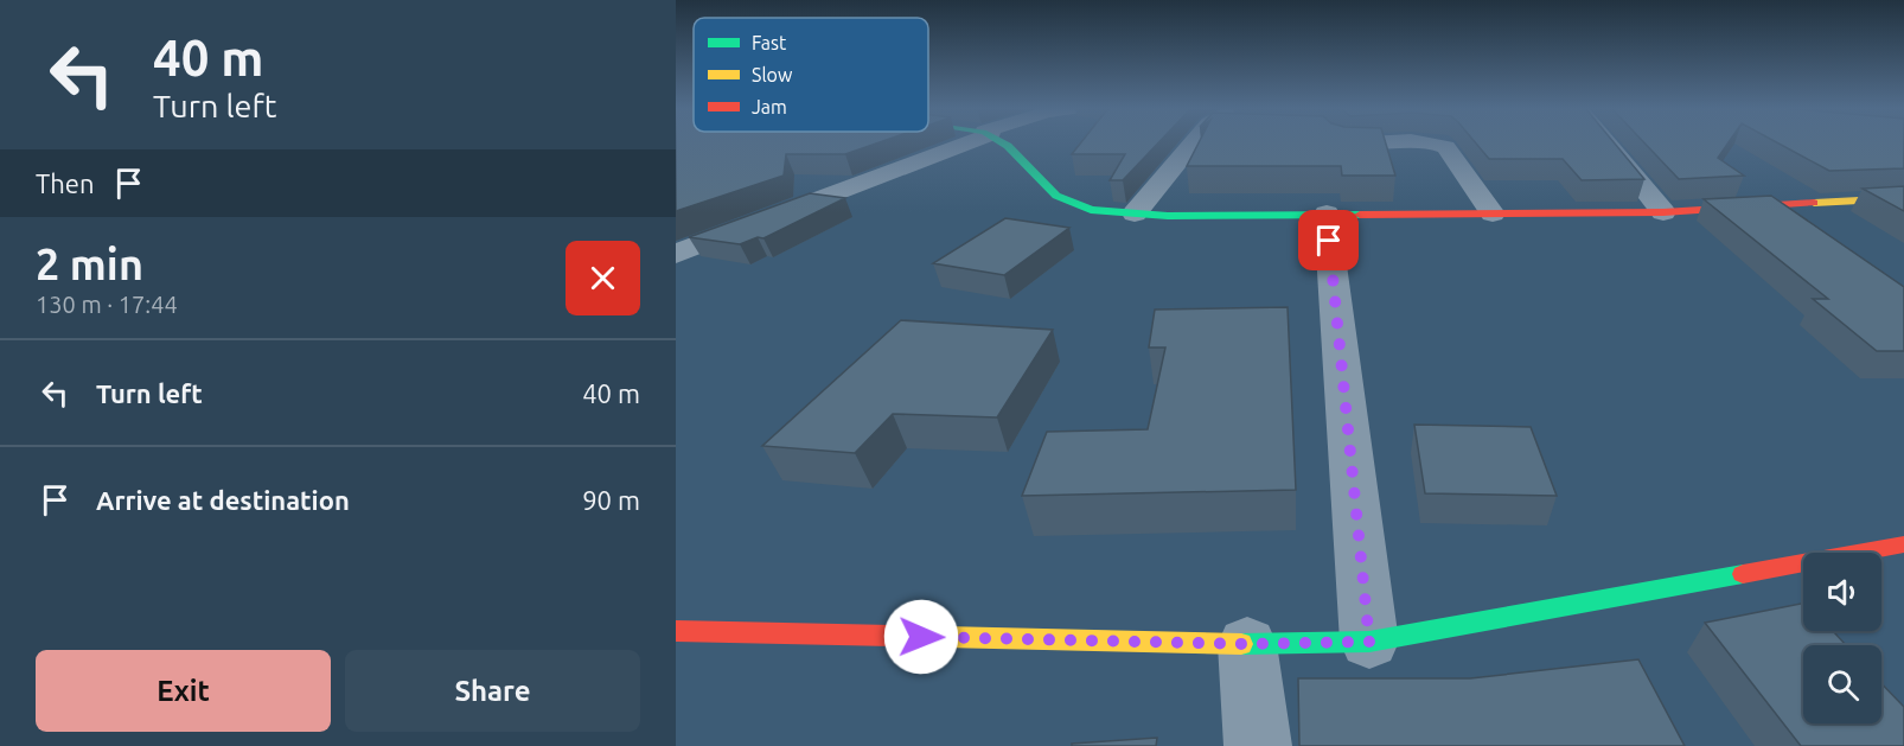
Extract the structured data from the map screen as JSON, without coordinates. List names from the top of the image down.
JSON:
{
  "legend": ["Fast", "Slow", "Jam"],
  "page": {
    "turn": ["40 m", "Turn left"],
    "then": "Then",
    "heading": ["2 min", "130 m · 17:44"],
    "list": [
      {
        "name": "Turn left",
        "value": "40 m"
      },
      {
        "name": "Arrive at destination",
        "value": "90 m"
      }
    ],
    "buttons": ["Exit", "Share"]
  }
}
